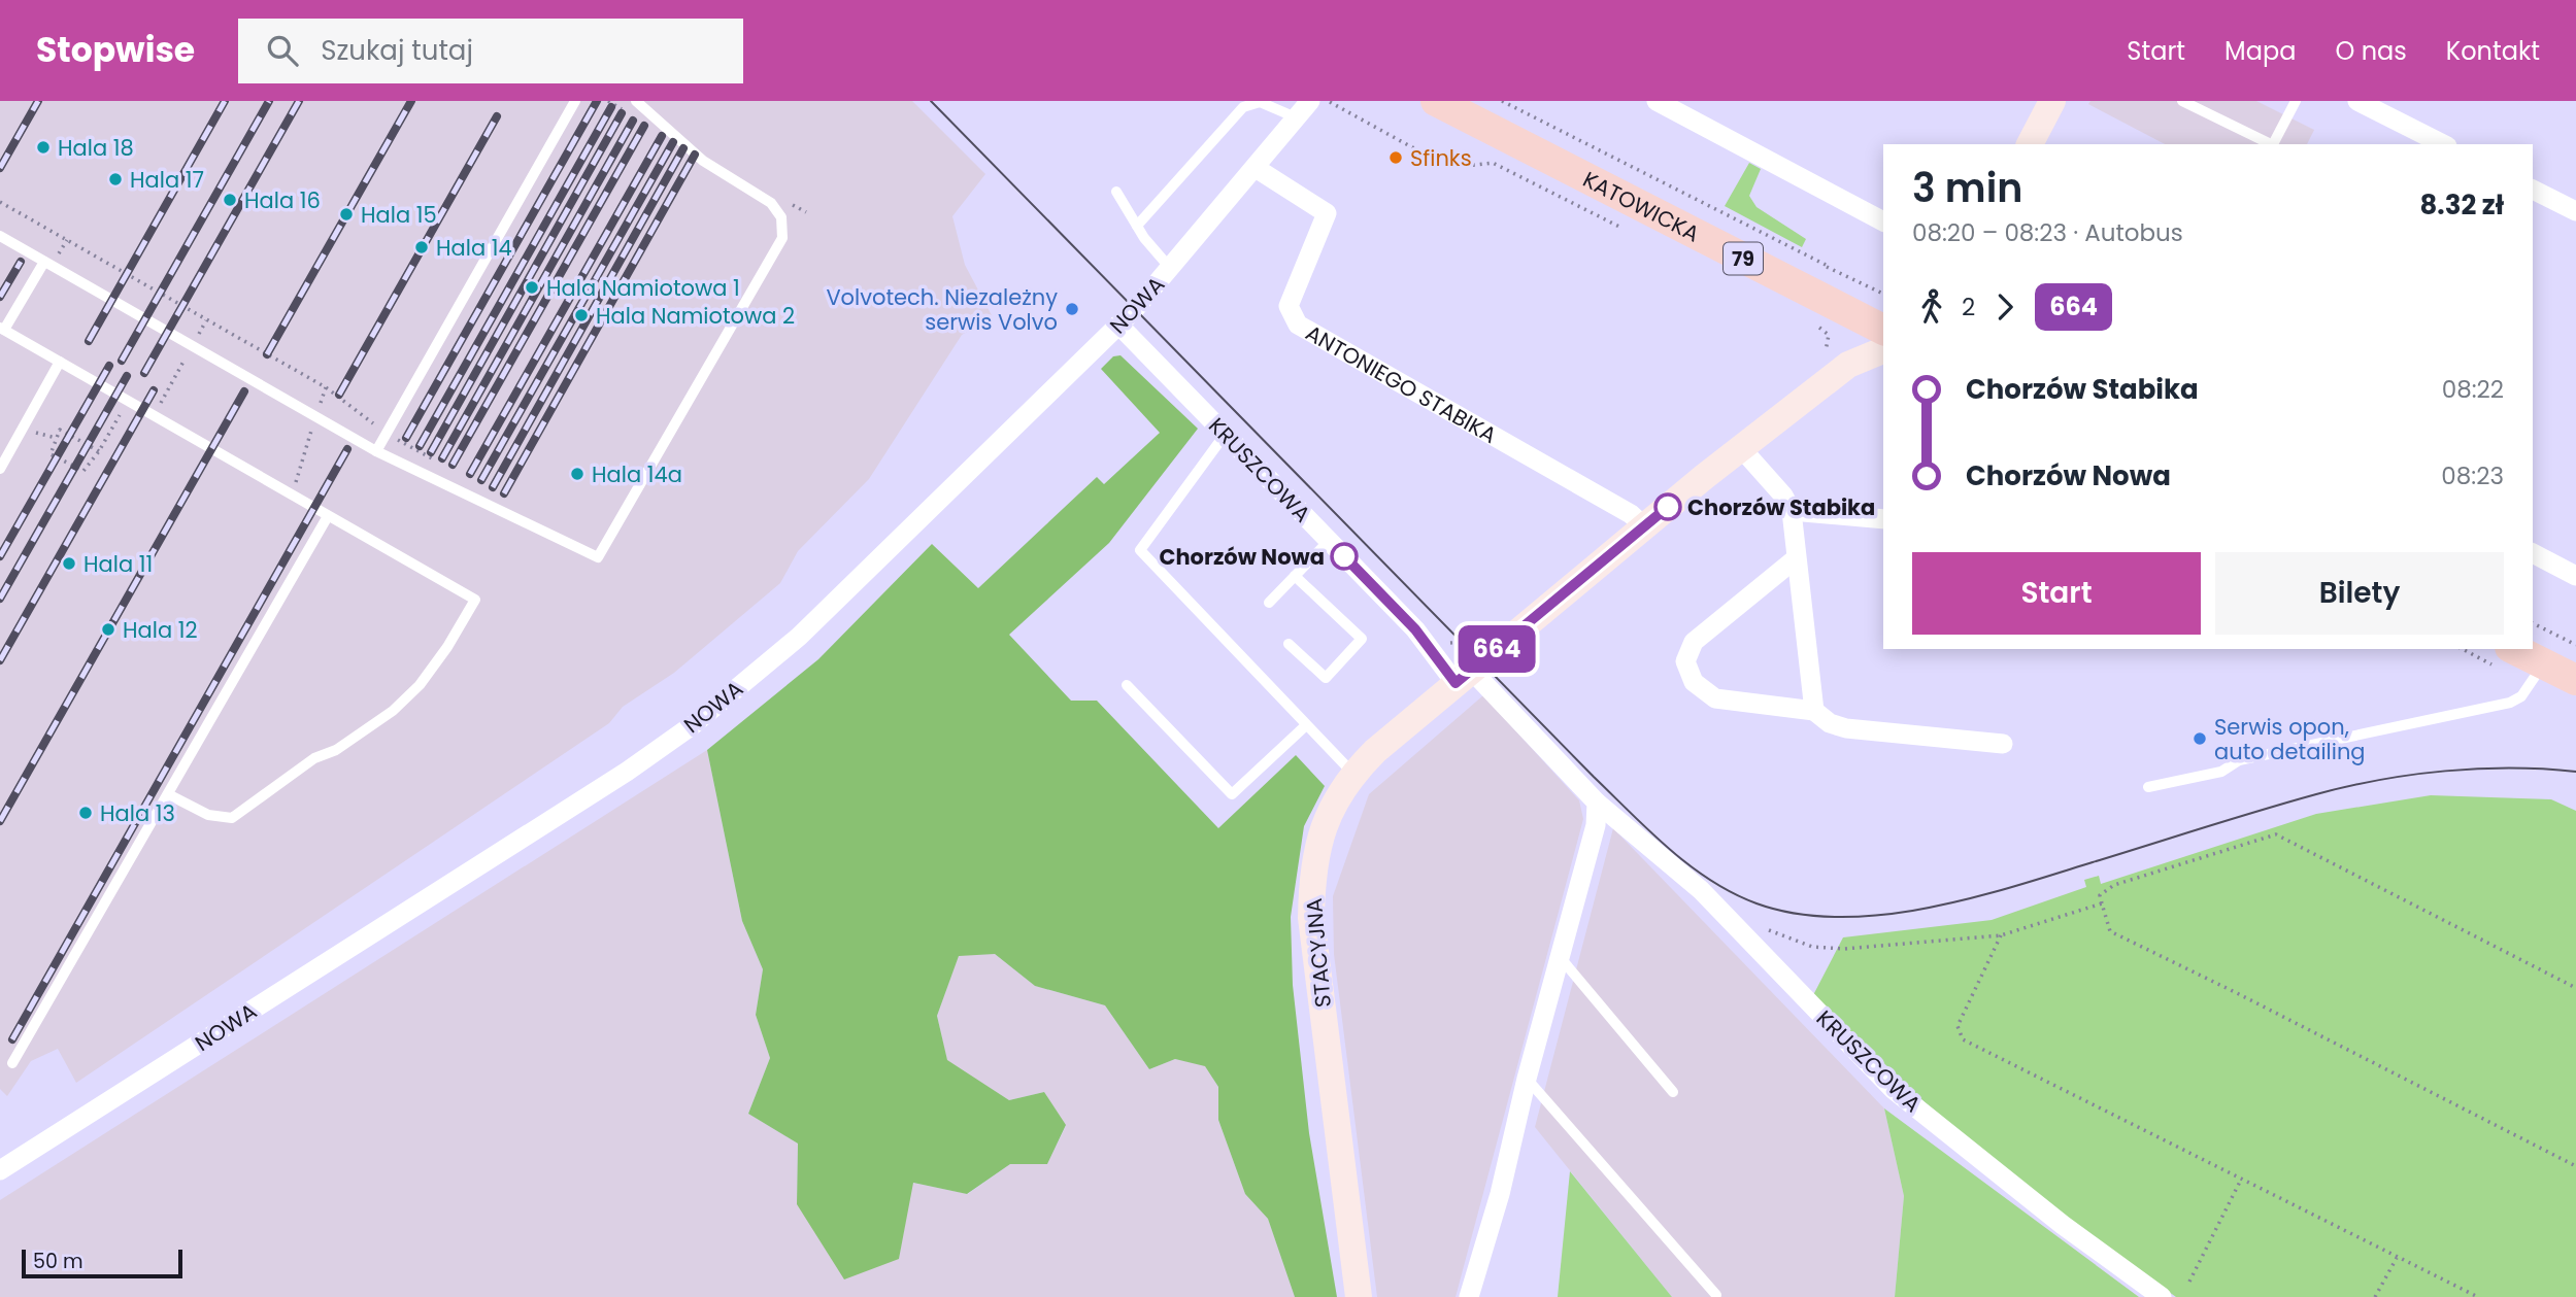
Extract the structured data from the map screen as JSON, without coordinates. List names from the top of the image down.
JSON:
{
  "streets": {
    "main road": ["KATOWICKA", "79"],
    "street": [
      "NOWA",
      "ANTONIEGO STABIKA",
      "KRUSZCOWA",
      "STACYJNA"
    ]
  },
  "crossings": [
    ["NOWA", "ANTONIEGO STABIKA"],
    ["NOWA", "KRUSZCOWA"],
    ["KRUSZCOWA", "STACYJNA"]
  ],
  "places": [
    "Hala 18",
    "Sfinks",
    "Hala 17",
    "Hala 16",
    "Hala 15",
    "Hala 14",
    "Hala Namiotowa 1",
    "Volvotech. Niezależny serwis Volvo",
    "Hala Namiotowa 2",
    "Hala 14a",
    "Chorzów Stabika",
    "Chorzów Nowa",
    "Hala 11",
    "Hala 12",
    "Serwis opon, auto detailing",
    "Hala 13"
  ],
  "lines": ["bus line 664"],
  "scale_bar": "50 m",
  "page": {
    "header": "Stopwise",
    "search": "Szukaj tutaj",
    "nav": [
      "Start",
      "Mapa",
      "O nas",
      "Kontakt"
    ],
    "on_map": "664",
    "heading": ["3 min", "08:20 – 08:23 · Autobus", "8.32 zł"],
    "legs": ["2", "664"],
    "list": [
      {
        "name": "Chorzów Stabika",
        "value": "08:22"
      },
      {
        "name": "Chorzów Nowa",
        "value": "08:23"
      }
    ],
    "buttons": ["Start", "Bilety"],
    "scale": "50 m"
  }
}
